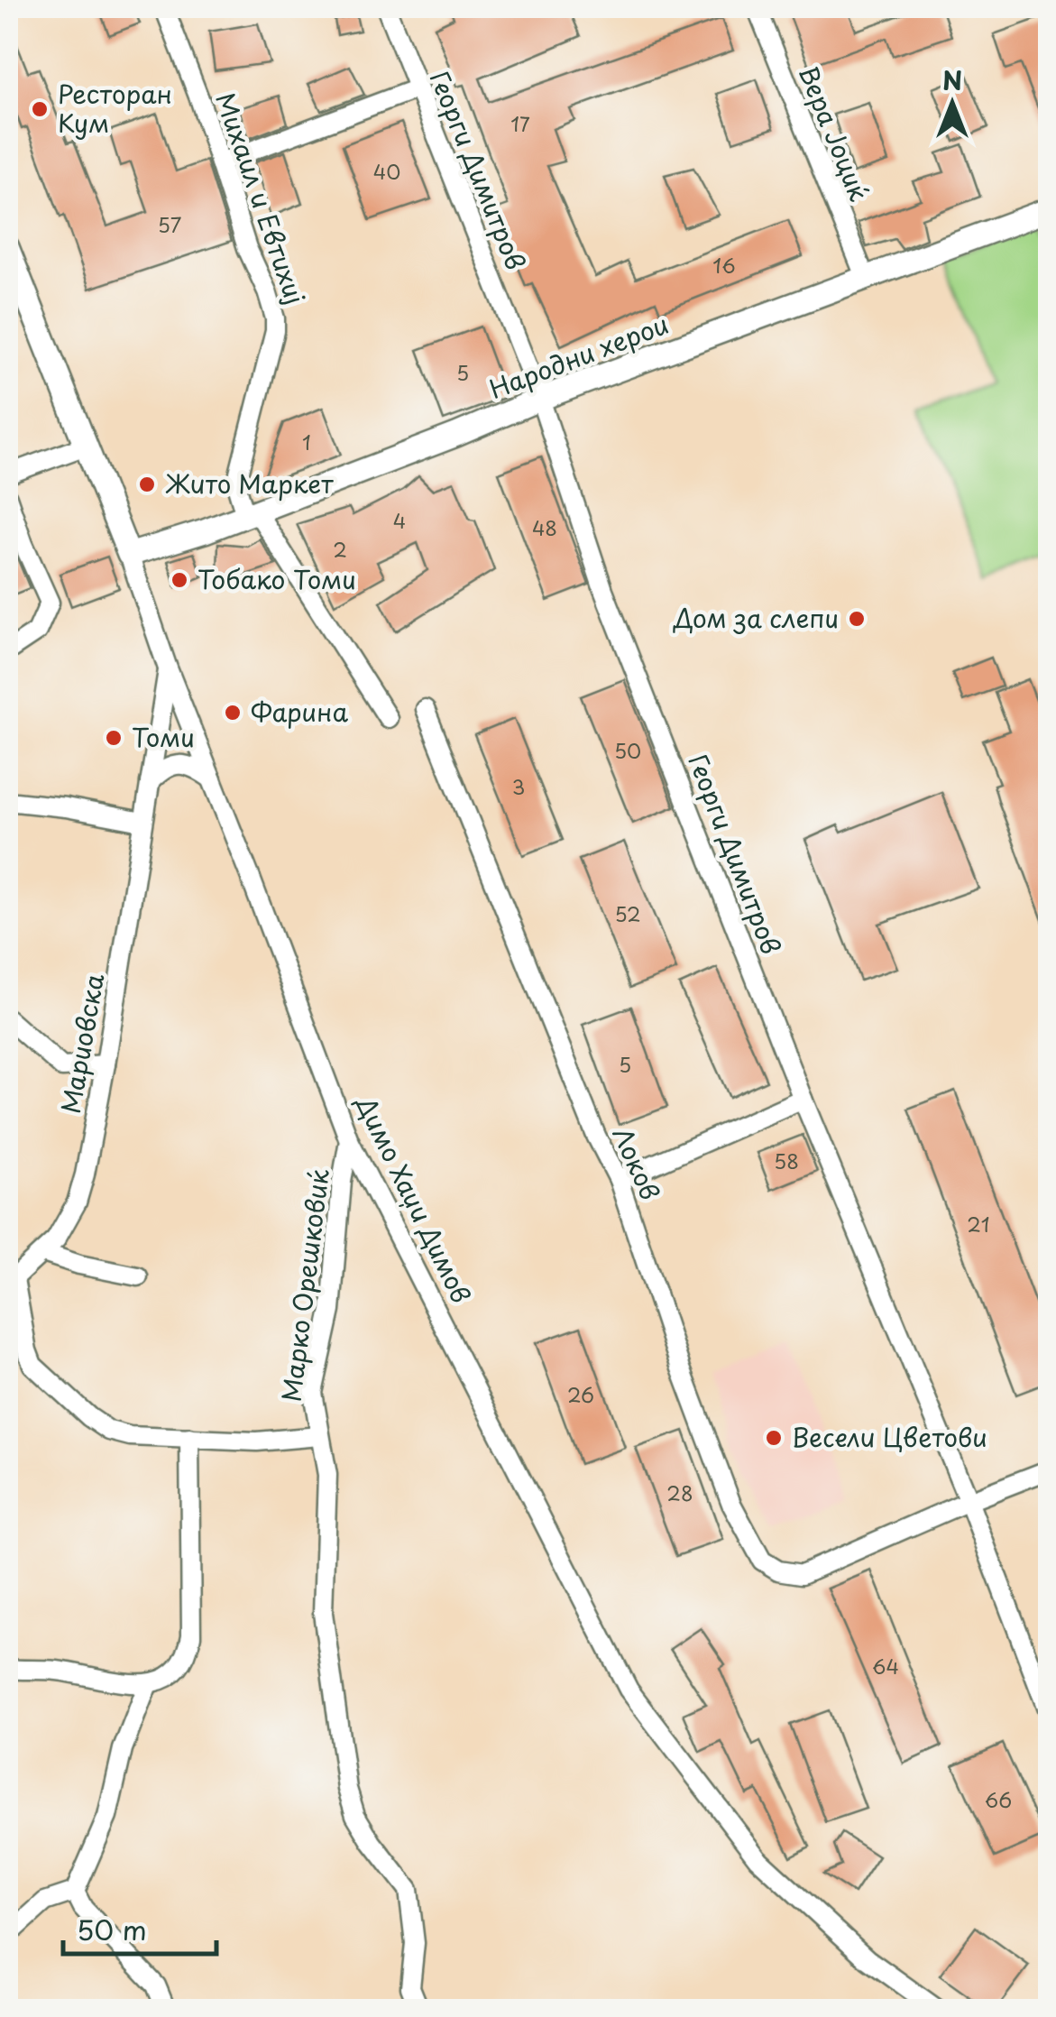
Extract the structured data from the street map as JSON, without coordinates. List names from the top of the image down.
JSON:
{
  "streets": {
    "street": [
      "Вера Јоциќ",
      "Георги Димитров",
      "Михаил и Евтихиј",
      "Народни херои",
      "Мариовска",
      "Локов",
      "Димо Хаџи Димов",
      "Марко Орешковиќ"
    ]
  },
  "crossings": [
    ["Вера Јоциќ", "Народни херои"],
    ["Георги Димитров", "Народни херои"],
    ["Георги Димитров", "Локов"],
    ["Михаил и Евтихиј", "Народни херои"],
    ["Народни херои", "Димо Хаџи Димов"],
    ["Мариовска", "Димо Хаџи Димов"],
    ["Мариовска", "Марко Орешковиќ"],
    ["Димо Хаџи Димов", "Марко Орешковиќ"]
  ],
  "places": [
    "Ресторан Кум",
    "Жито Маркет",
    "Тобако Томи",
    "Дом за слепи",
    "Фарина",
    "Томи",
    "Весели Цветови"
  ],
  "house_numbers": [
    "17",
    "40",
    "57",
    "16",
    "5",
    "1",
    "4",
    "48",
    "2",
    "50",
    "3",
    "52",
    "5",
    "58",
    "21",
    "26",
    "28",
    "64",
    "66"
  ],
  "scale_bar": "50 m",
  "north": "top"
}
